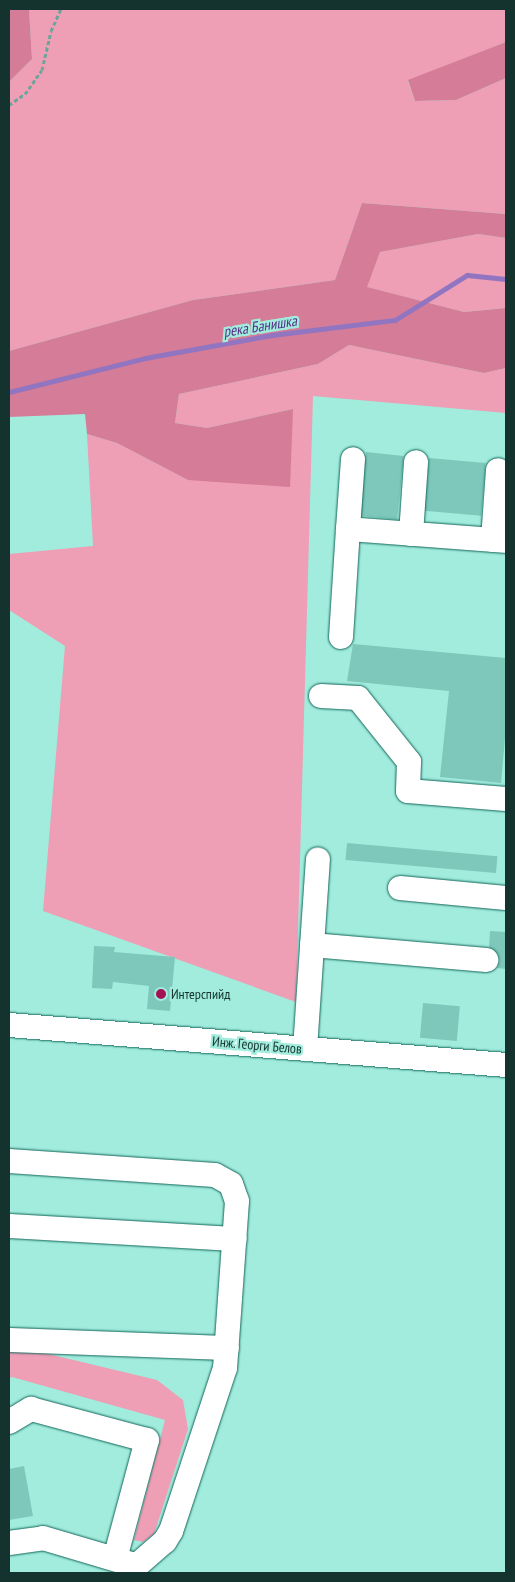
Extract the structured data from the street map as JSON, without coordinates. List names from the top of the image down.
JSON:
{
  "streets": {
    "street": ["Инж. Георги Белов"]
  },
  "water": ["река Банишка"],
  "places": ["Интерспийд"]
}
